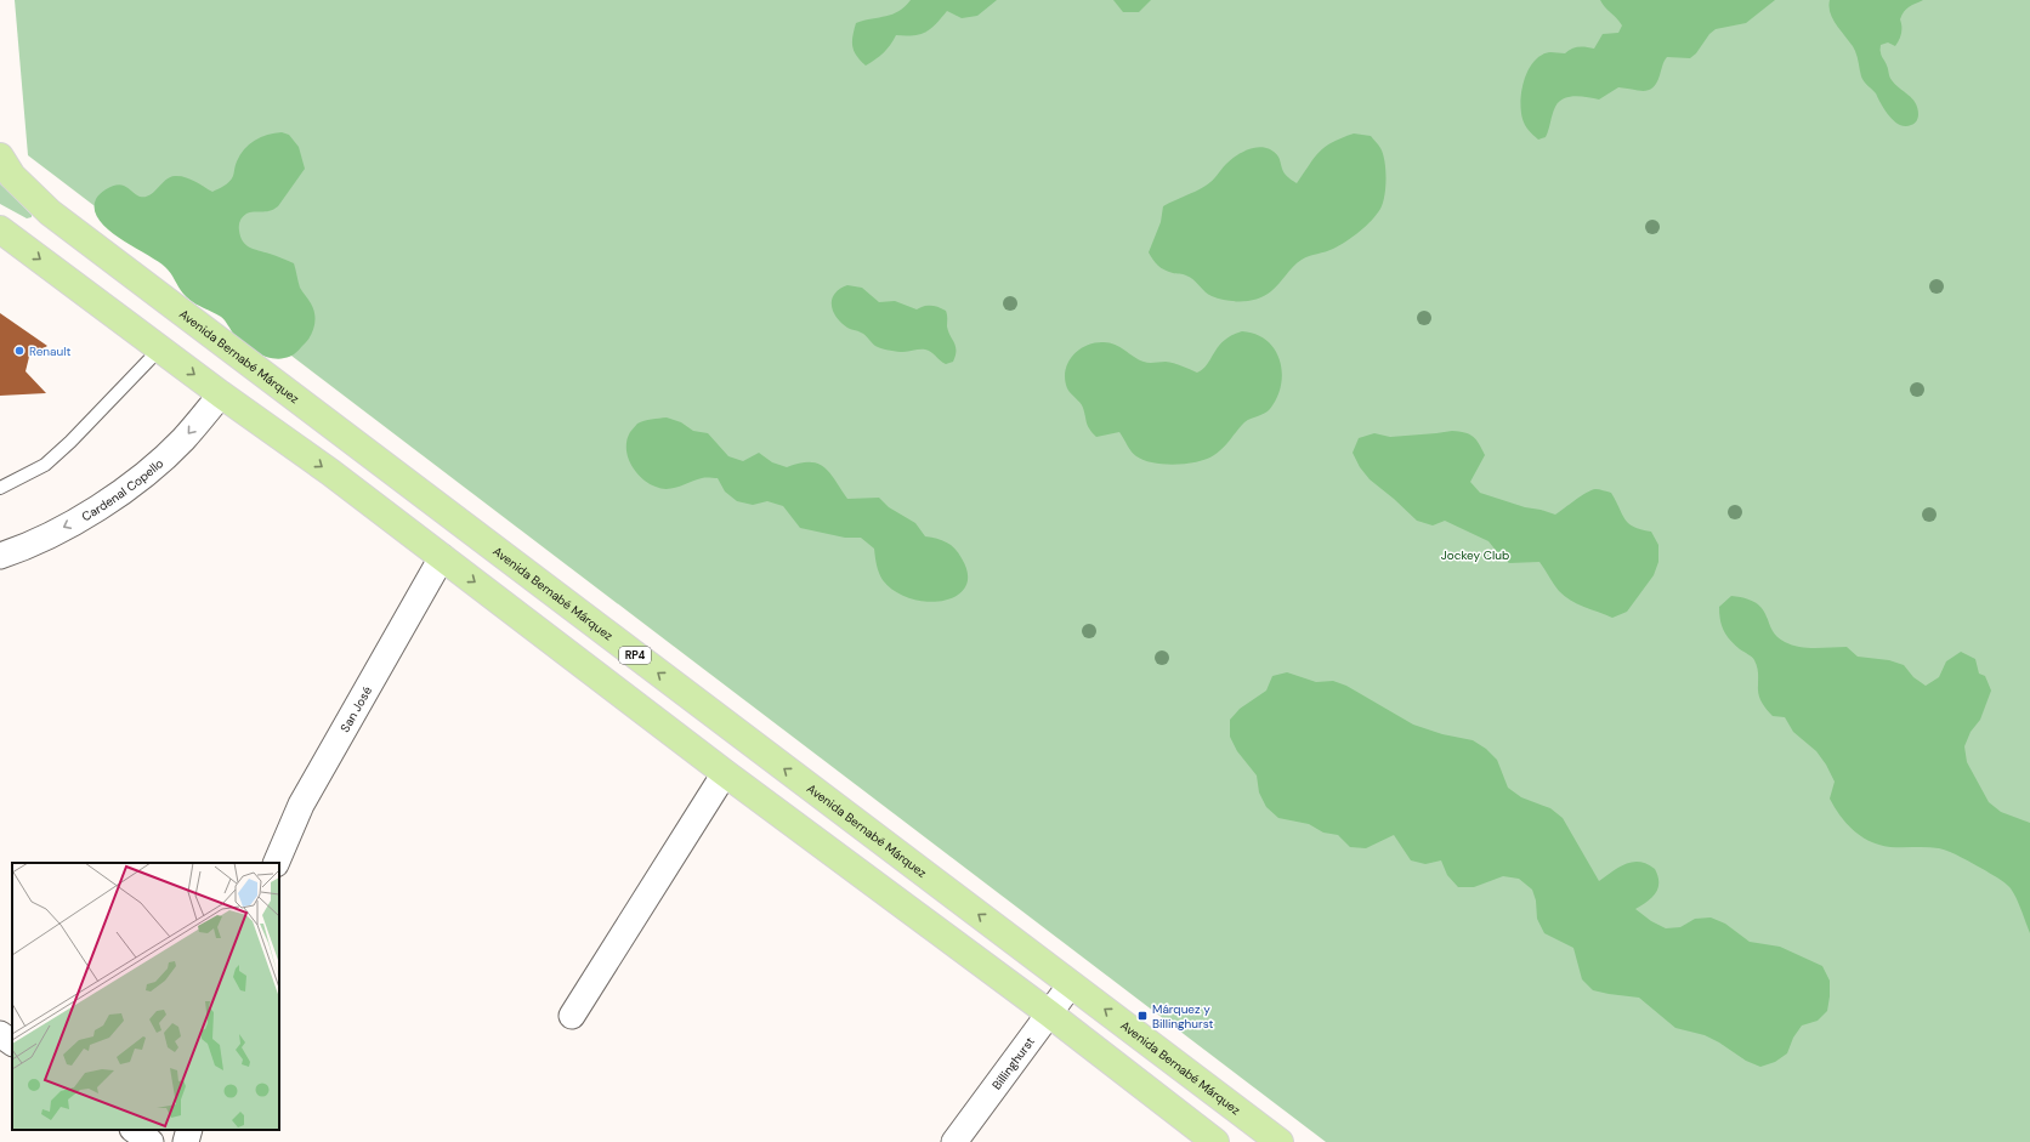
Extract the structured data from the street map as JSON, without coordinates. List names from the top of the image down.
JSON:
{
  "streets": {
    "main road": ["Avenida Bernabé Márquez", "RP4"],
    "street": ["Cardenal Copello", "San José", "Billinghurst"]
  },
  "crossings": [
    ["Avenida Bernabé Márquez", "Billinghurst"]
  ],
  "one_way": ["Cardenal Copello"],
  "parks": ["Jockey Club"],
  "places": {
    "other": ["Renault"],
    "transit": ["Márquez y Billinghurst"]
  }
}
